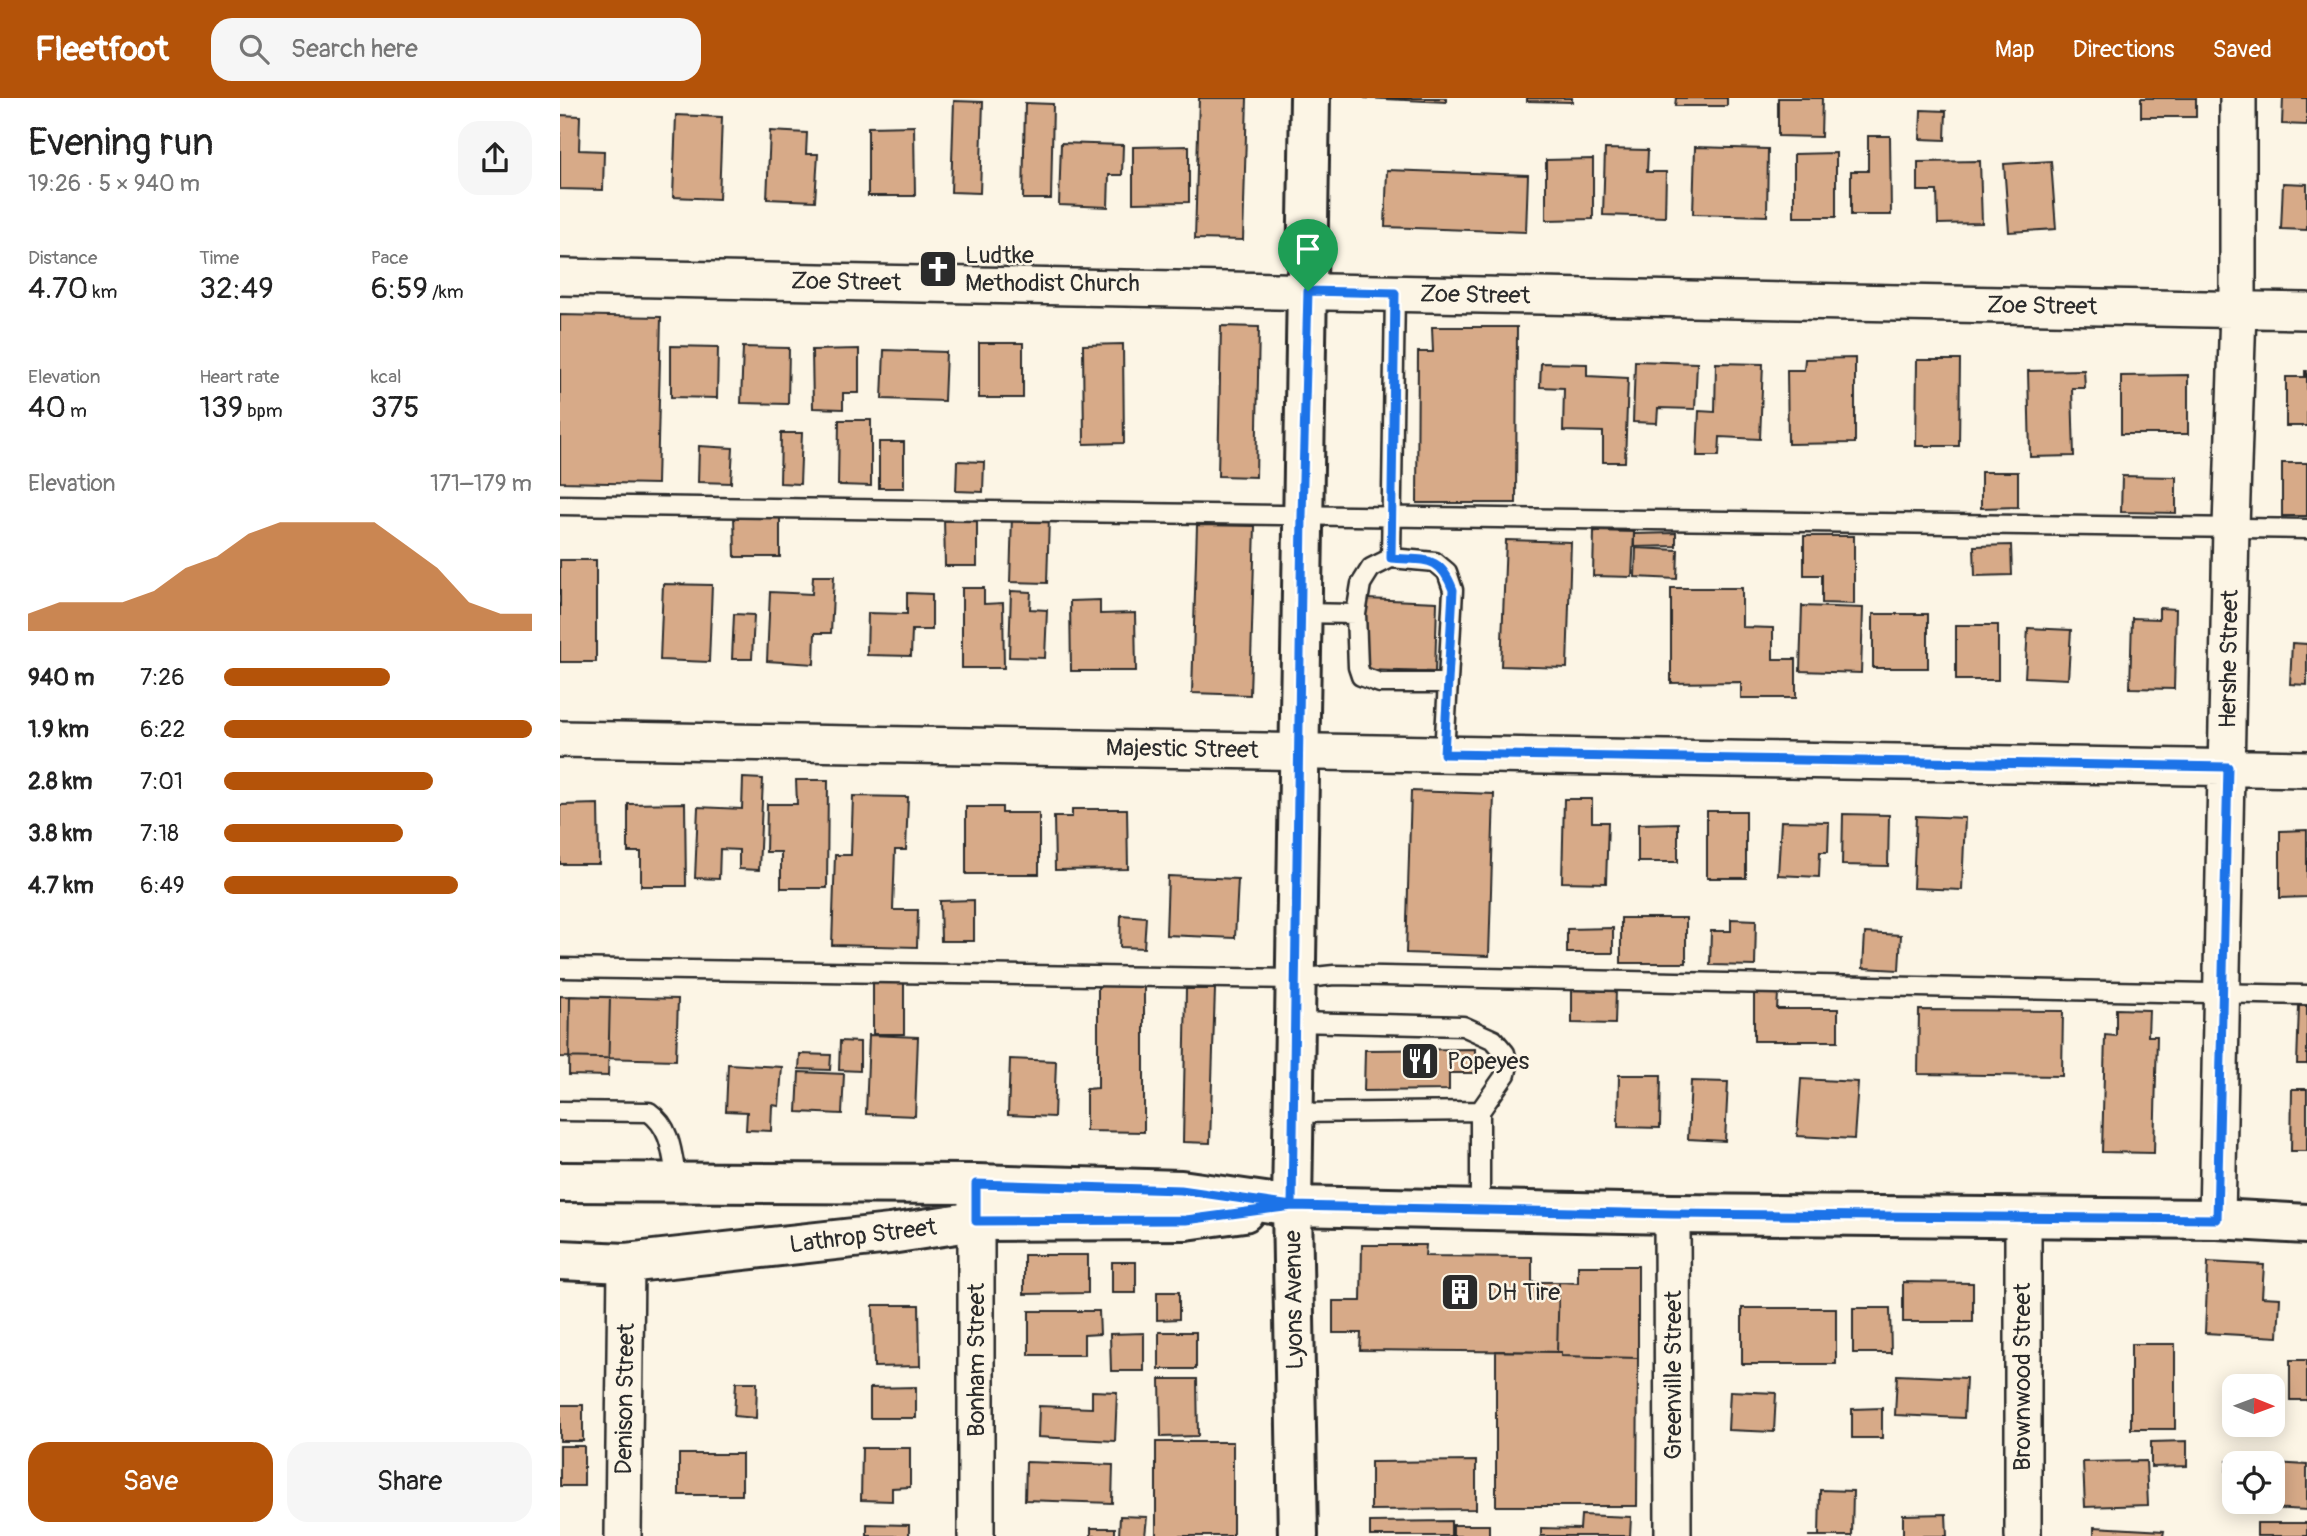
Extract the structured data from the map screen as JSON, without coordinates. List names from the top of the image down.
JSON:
{
  "streets": {
    "street": [
      "Zoe Street",
      "Hershe Street",
      "Majestic Street",
      "Lathrop Street",
      "Lyons Avenue",
      "Bonham Street",
      "Greenville Street",
      "Brownwood Street",
      "Denison Street"
    ]
  },
  "crossings": [
    ["Zoe Street", "Hershe Street"],
    ["Zoe Street", "Lyons Avenue"],
    ["Hershe Street", "Majestic Street"],
    ["Hershe Street", "Lathrop Street"],
    ["Majestic Street", "Lyons Avenue"],
    ["Lathrop Street", "Lyons Avenue"],
    ["Lathrop Street", "Bonham Street"],
    ["Lathrop Street", "Greenville Street"],
    ["Lathrop Street", "Brownwood Street"],
    ["Lathrop Street", "Denison Street"]
  ],
  "places": {
    "church": ["Ludtke Methodist Church"],
    "restaurant": ["Popeyes"],
    "building": ["DH Tire"]
  },
  "north": "right",
  "page": {
    "header": "Fleetfoot",
    "search": "Search here",
    "nav": ["Map", "Directions", "Saved"],
    "heading": ["Evening run", "19:26 · 5 × 940 m"],
    "stats": [
      ["Distance", "4.70 km"],
      ["Time", "32:49"],
      ["Pace", "6:59 /km"],
      ["Elevation", "40 m"],
      ["Heart rate", "139 bpm"],
      ["kcal", "375"]
    ],
    "chart": ["Elevation", "171–179 m"],
    "list": [
      {
        "name": "940 m",
        "note": "7:26"
      },
      {
        "name": "1.9 km",
        "note": "6:22"
      },
      {
        "name": "2.8 km",
        "note": "7:01"
      },
      {
        "name": "3.8 km",
        "note": "7:18"
      },
      {
        "name": "4.7 km",
        "note": "6:49"
      }
    ],
    "buttons": ["Save", "Share"]
  }
}
